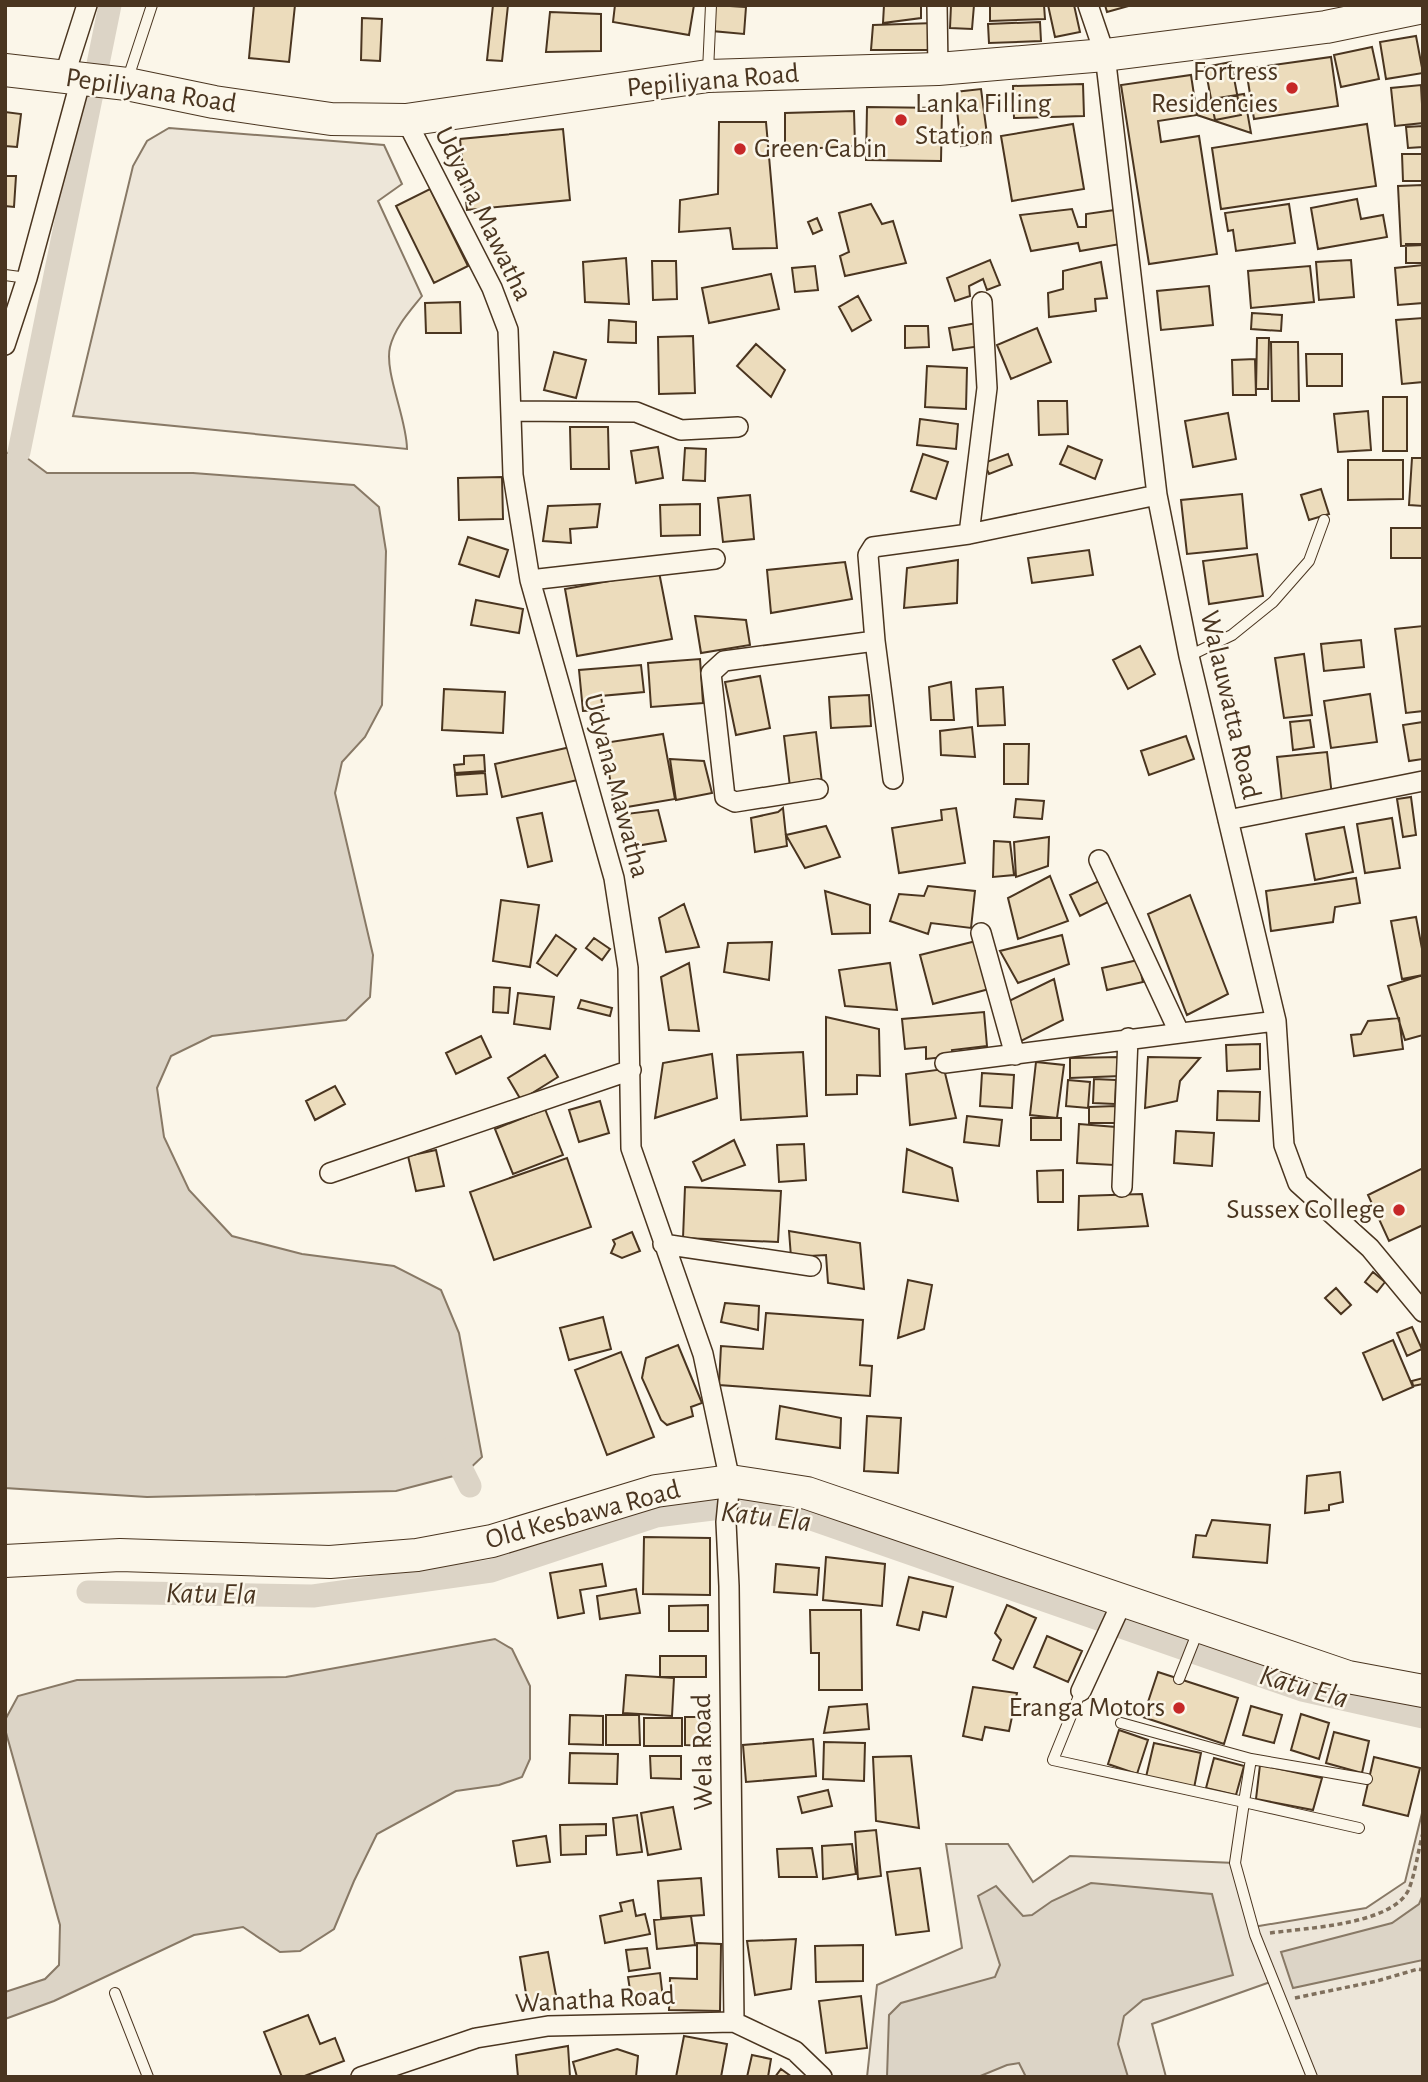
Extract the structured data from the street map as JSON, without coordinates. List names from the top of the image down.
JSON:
{
  "streets": {
    "main road": ["Pepiliyana Road", "Old Kesbawa Road"],
    "street": [
      "Udyana Mawatha",
      "Walauwatta Road",
      "Wela Road",
      "Wanatha Road"
    ]
  },
  "crossings": [
    ["Pepiliyana Road", "Udyana Mawatha"],
    ["Pepiliyana Road", "Walauwatta Road"],
    ["Udyana Mawatha", "Old Kesbawa Road"],
    ["Udyana Mawatha", "Wela Road"],
    ["Old Kesbawa Road", "Wela Road"],
    ["Wela Road", "Wanatha Road"]
  ],
  "water": ["Katu Ela"],
  "places": [
    "Fortress Residencies",
    "Lanka Filling Station",
    "Green Cabin",
    "Sussex College",
    "Eranga Motors"
  ]
}
